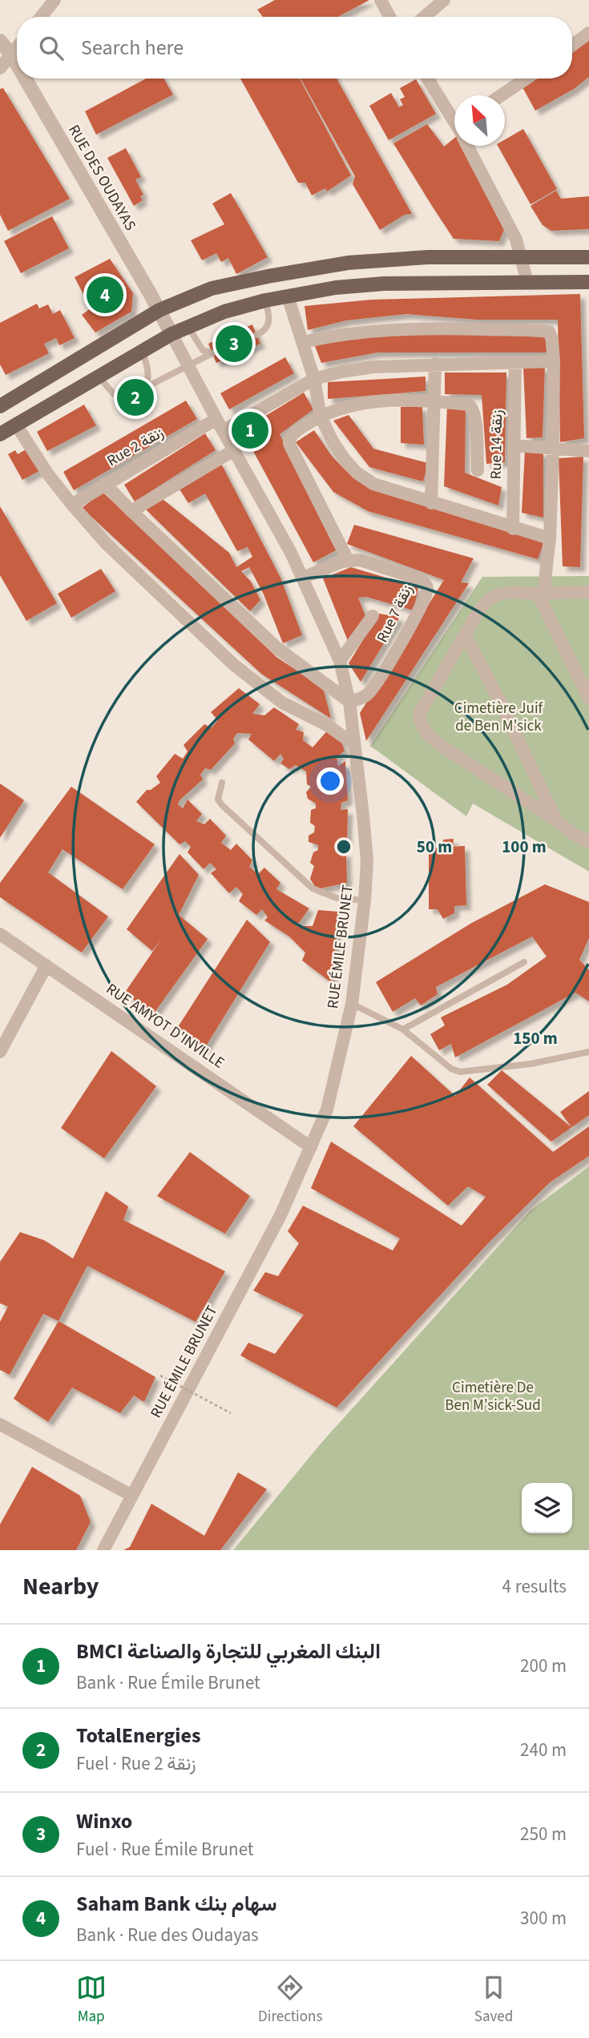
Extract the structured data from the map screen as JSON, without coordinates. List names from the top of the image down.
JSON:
{
  "streets": {
    "street": [
      "RUE DES OUDAYAS",
      "Rue 14 زنقة",
      "Rue 2 زنقة",
      "Rue 7 زنقة",
      "RUE ÉMILE BRUNET",
      "RUE AMYOT D'INVILLE"
    ]
  },
  "crossings": [
    ["RUE DES OUDAYAS", "RUE ÉMILE BRUNET"],
    ["Rue 2 زنقة", "RUE ÉMILE BRUNET"],
    ["Rue 7 زنقة", "RUE ÉMILE BRUNET"],
    ["RUE ÉMILE BRUNET", "RUE AMYOT D'INVILLE"]
  ],
  "parks": ["Cimetière Juif de Ben M'sick", "Cimetière De Ben M'sick-Sud"],
  "north": "top left",
  "page": {
    "search": "Search here",
    "pins": [
      "4",
      "3",
      "2",
      "1"
    ],
    "heading": ["Nearby", "4 results"],
    "list": [
      {
        "mark": "1",
        "name": "BMCI البنك المغربي للتجارة والصناعة",
        "note": "Bank · Rue Émile Brunet",
        "value": "200 m"
      },
      {
        "mark": "2",
        "name": "TotalEnergies",
        "note": "Fuel · Rue 2 زنقة",
        "value": "240 m"
      },
      {
        "mark": "3",
        "name": "Winxo",
        "note": "Fuel · Rue Émile Brunet",
        "value": "250 m"
      },
      {
        "mark": "4",
        "name": "Saham Bank سهام بنك",
        "note": "Bank · Rue des Oudayas",
        "value": "300 m"
      }
    ],
    "nav": ["Map", "Directions", "Saved"]
  },
  "rings": ["50 m", "100 m", "150 m"]
}
